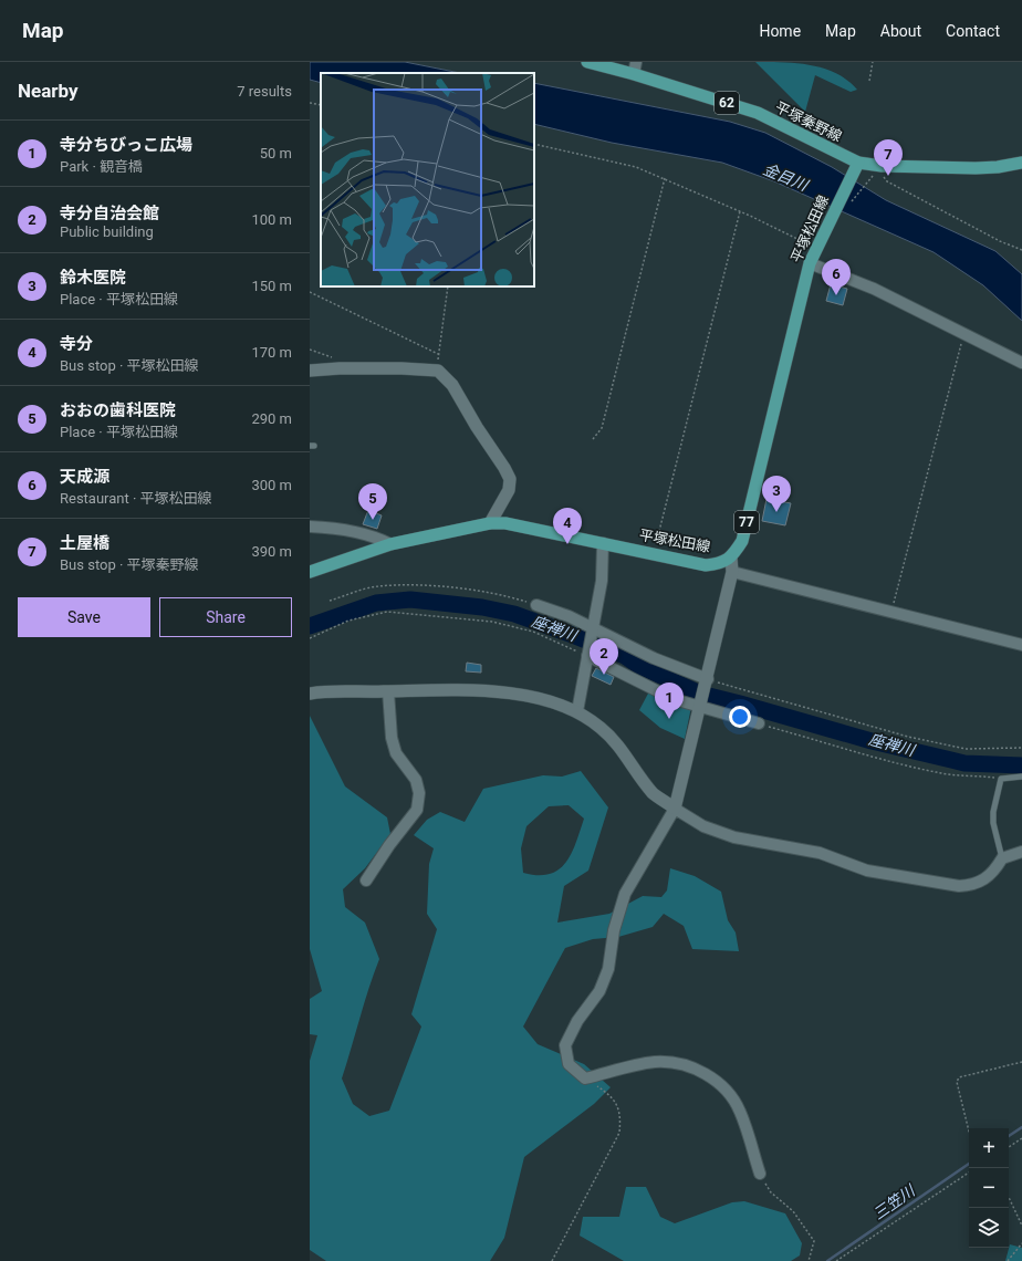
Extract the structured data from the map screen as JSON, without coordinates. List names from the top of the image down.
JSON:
{
  "streets": {
    "main road": [
      "62",
      "平塚秦野線",
      "平塚松田線",
      "77"
    ]
  },
  "crossings": [
    ["平塚秦野線", "平塚松田線"]
  ],
  "water": ["金目川", "座禅川", "三笠川"],
  "page": {
    "header": "Map",
    "nav": [
      "Home",
      "Map",
      "About",
      "Contact"
    ],
    "heading": ["Nearby", "7 results"],
    "list": [
      {
        "mark": "1",
        "name": "寺分ちびっこ広場",
        "note": "Park · 観音橋",
        "value": "50 m"
      },
      {
        "mark": "2",
        "name": "寺分自治会館",
        "note": "Public building",
        "value": "100 m"
      },
      {
        "mark": "3",
        "name": "鈴木医院",
        "note": "Place · 平塚松田線",
        "value": "150 m"
      },
      {
        "mark": "4",
        "name": "寺分",
        "note": "Bus stop · 平塚松田線",
        "value": "170 m"
      },
      {
        "mark": "5",
        "name": "おおの歯科医院",
        "note": "Place · 平塚松田線",
        "value": "290 m"
      },
      {
        "mark": "6",
        "name": "天成源",
        "note": "Restaurant · 平塚松田線",
        "value": "300 m"
      },
      {
        "mark": "7",
        "name": "土屋橋",
        "note": "Bus stop · 平塚秦野線",
        "value": "390 m"
      }
    ],
    "pins": [
      "7",
      "6",
      "3",
      "5",
      "4",
      "2",
      "1"
    ],
    "buttons": ["Save", "Share"],
    "map_buttons": ["+", "−"]
  }
}
